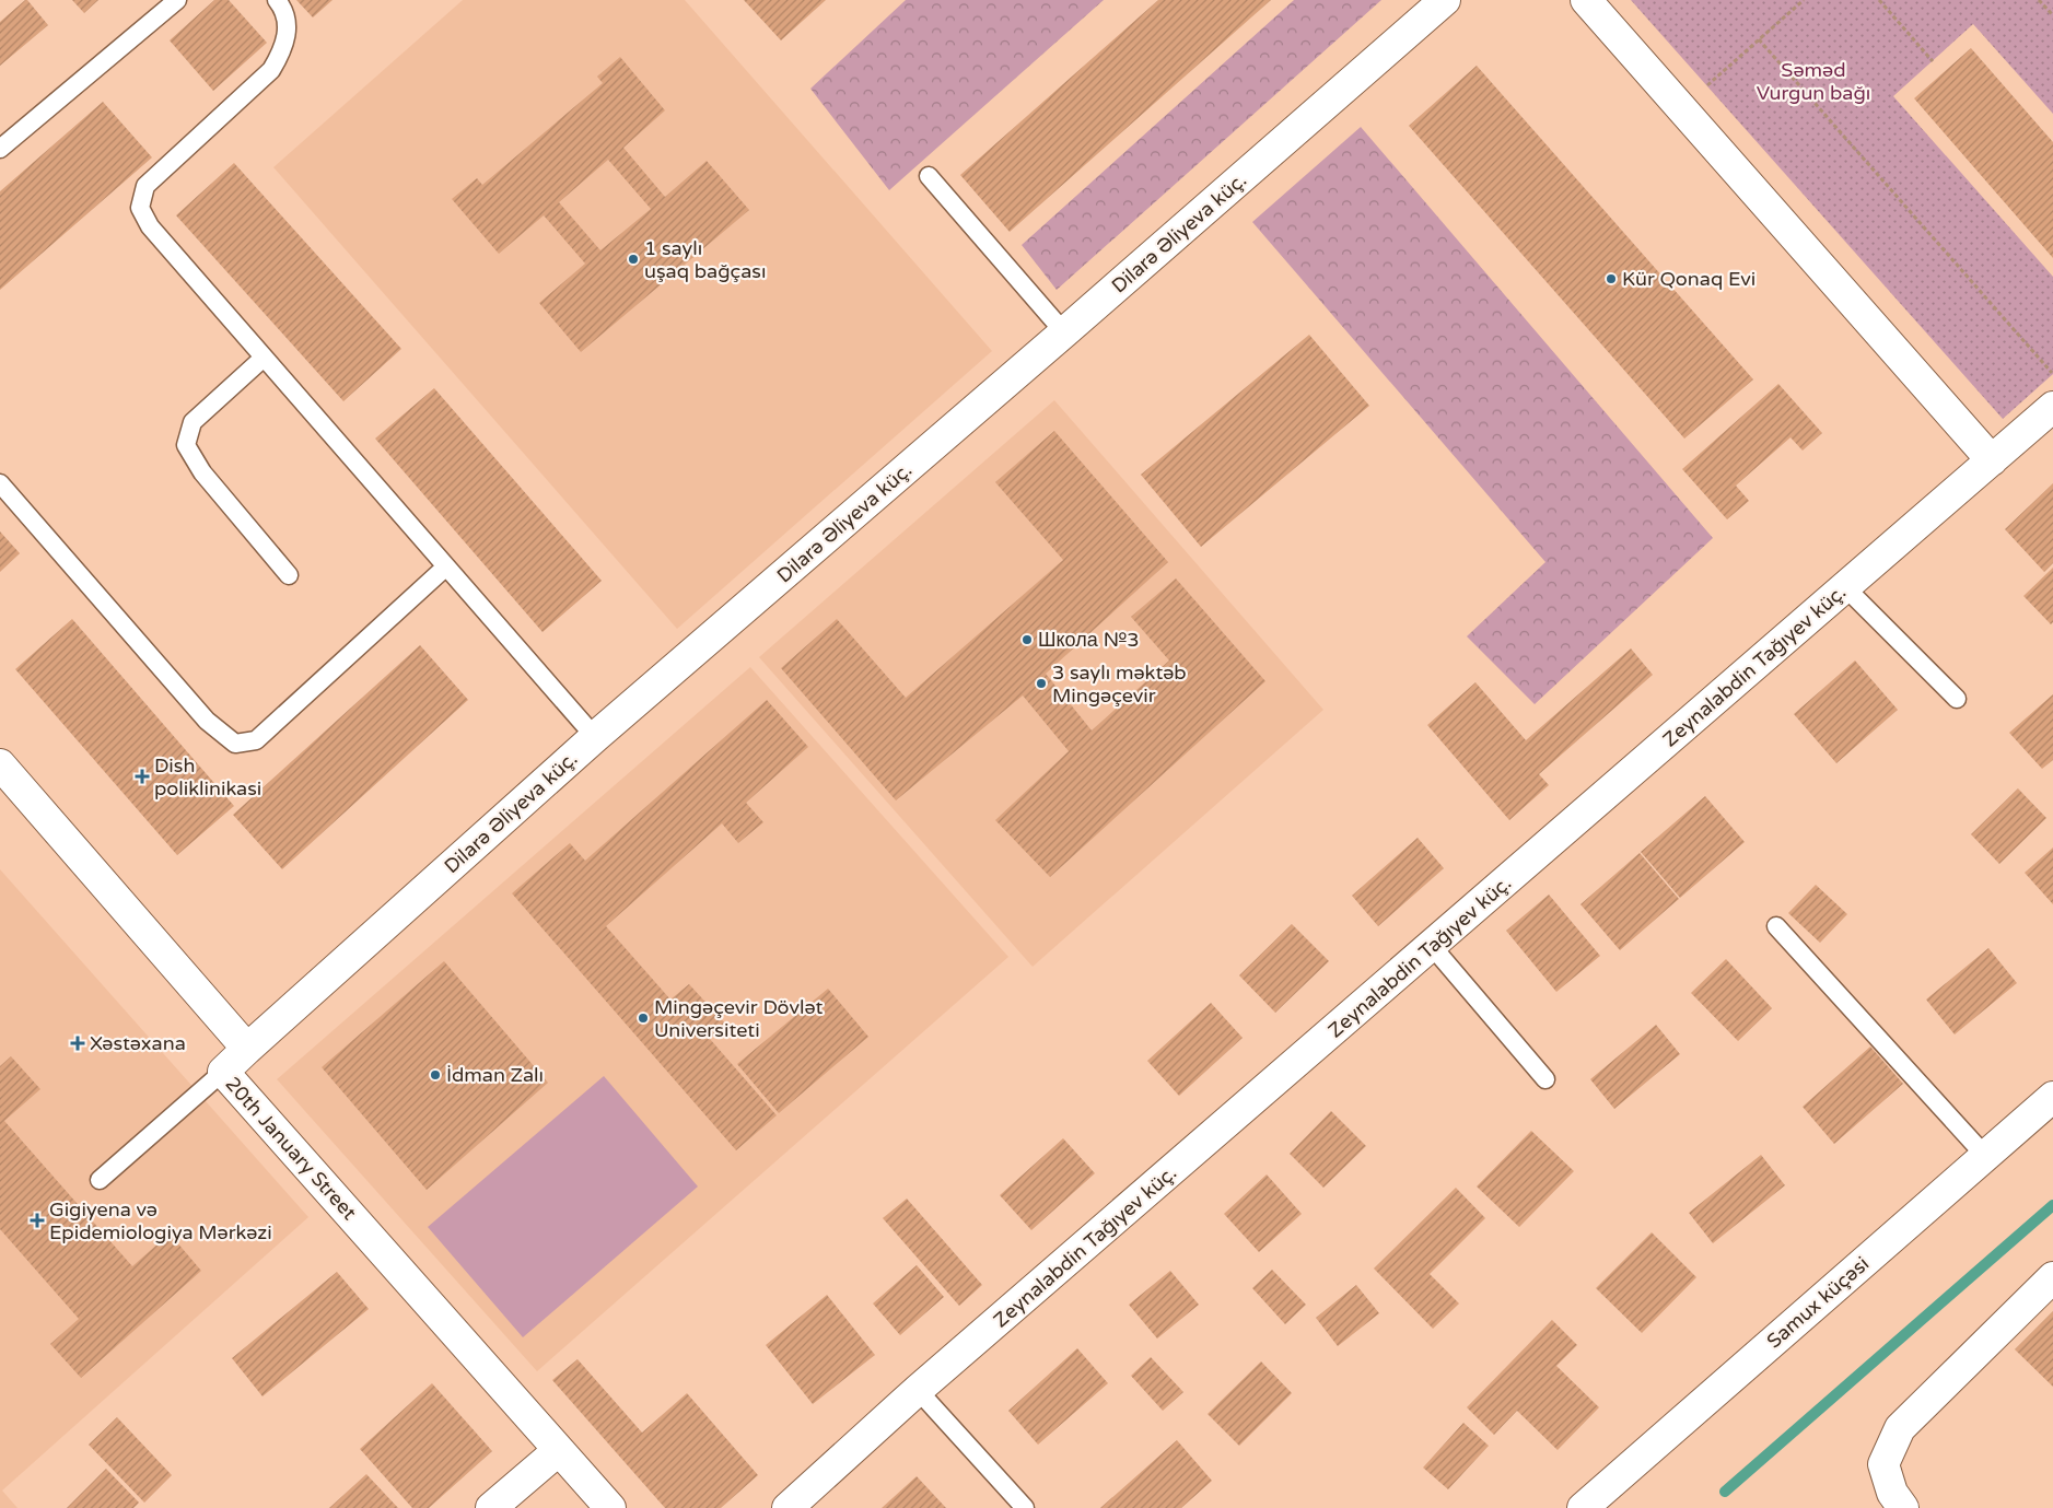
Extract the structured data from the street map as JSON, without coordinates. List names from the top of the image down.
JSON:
{
  "streets": {
    "street": [
      "Dilarə Əliyeva küç.",
      "Zeynalabdin Tağıyev küç.",
      "20th January Street",
      "Samux küçəsi"
    ]
  },
  "crossings": [
    ["Dilarə Əliyeva küç.", "20th January Street"]
  ],
  "parks": ["Səməd Vurgun bağı"],
  "places": {
    "other": [
      "1 saylı uşaq bağçası",
      "Kür Qonaq Evi",
      "Школа №3",
      "3 saylı məktəb Mingəçevir",
      "Mingəçevir Dövlət Universiteti",
      "İdman Zalı"
    ],
    "health": ["Dish poliklinikasi", "Xəstəxana", "Gigiyena və Epidemiologiya Mərkəzi"]
  }
}
